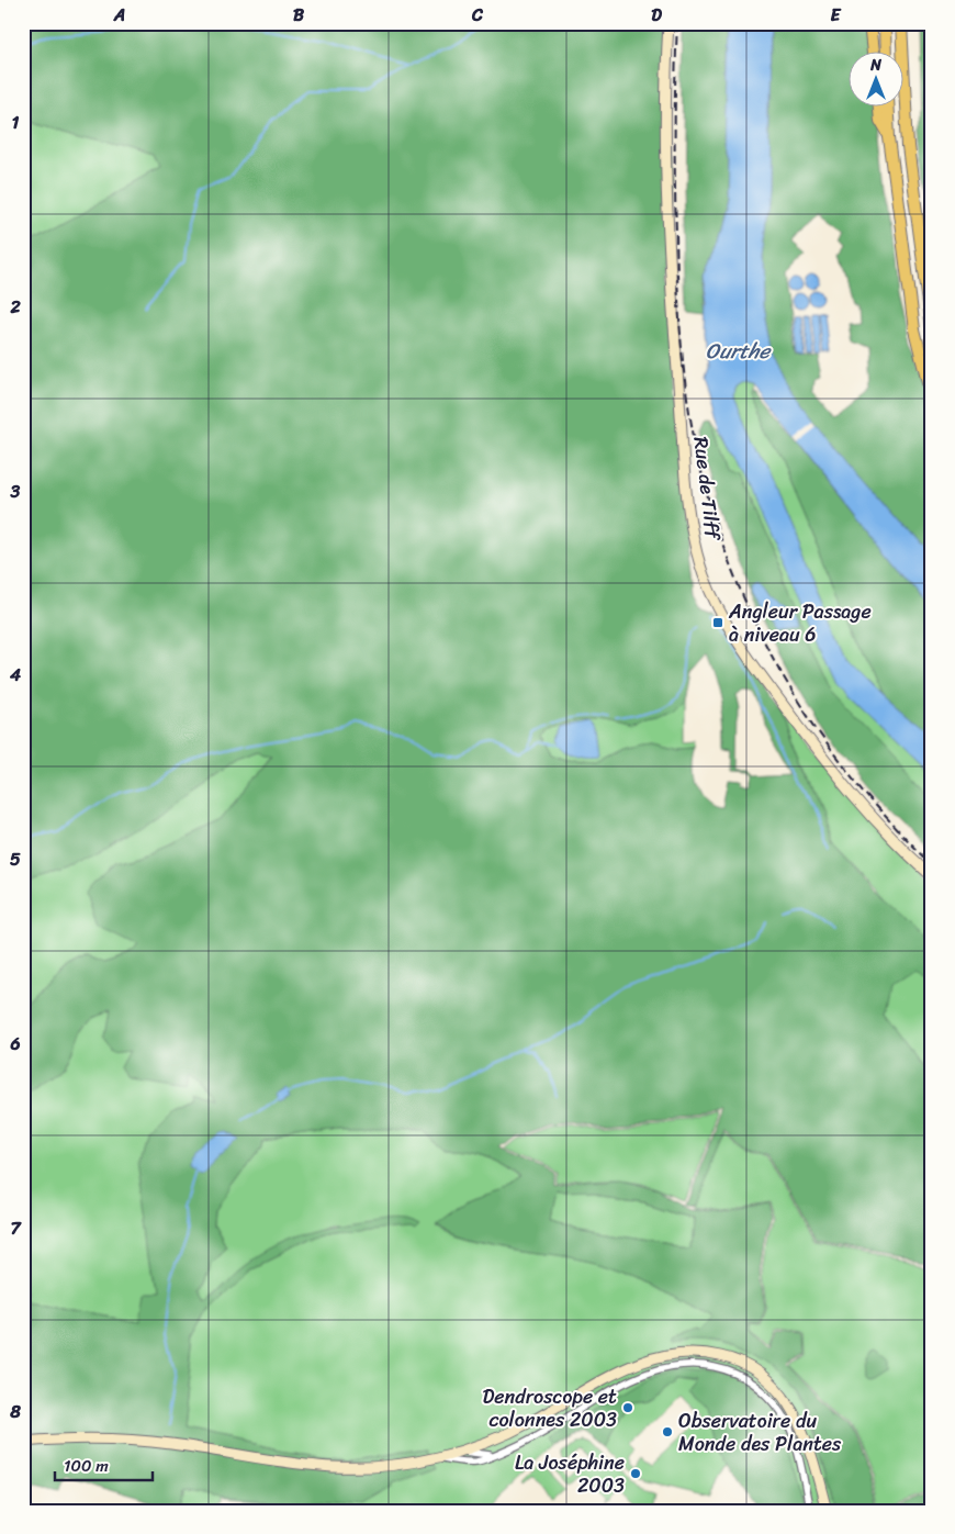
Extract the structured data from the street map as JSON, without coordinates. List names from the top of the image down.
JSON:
{
  "streets": {
    "main road": ["Rue de Tilff"]
  },
  "water": ["Ourthe"],
  "places": {
    "transit": ["Angleur Passage à niveau 6"],
    "other": ["Dendroscope et colonnes 2003", "Observatoire du Monde des Plantes", "La Joséphine 2003"]
  },
  "scale_bar": "100 m",
  "north": "top",
  "grid": {
    "columns": [
      "A",
      "B",
      "C",
      "D",
      "E"
    ],
    "rows": [
      "1",
      "2",
      "3",
      "4",
      "5",
      "6",
      "7",
      "8"
    ]
  }
}
